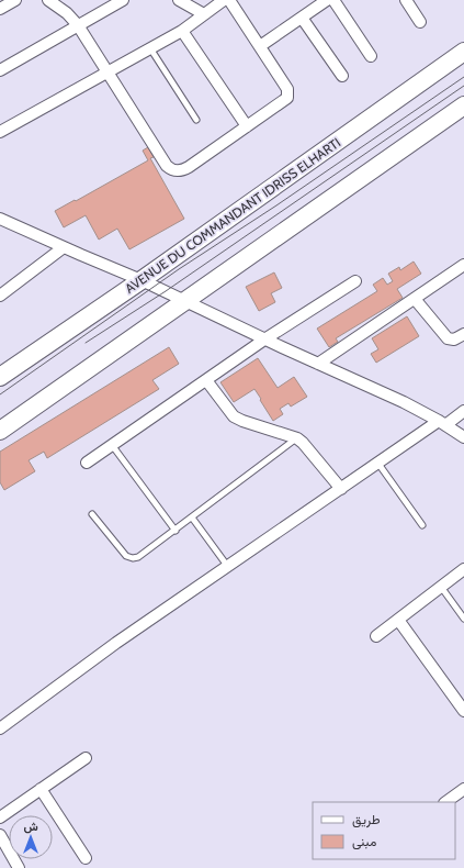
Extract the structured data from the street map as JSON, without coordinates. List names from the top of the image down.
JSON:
{
  "streets": {
    "main road": ["AVENUE DU COMMANDANT IDRISS ELHARTI"]
  },
  "legend": ["طريق", "مبنى"],
  "north": "top"
}
